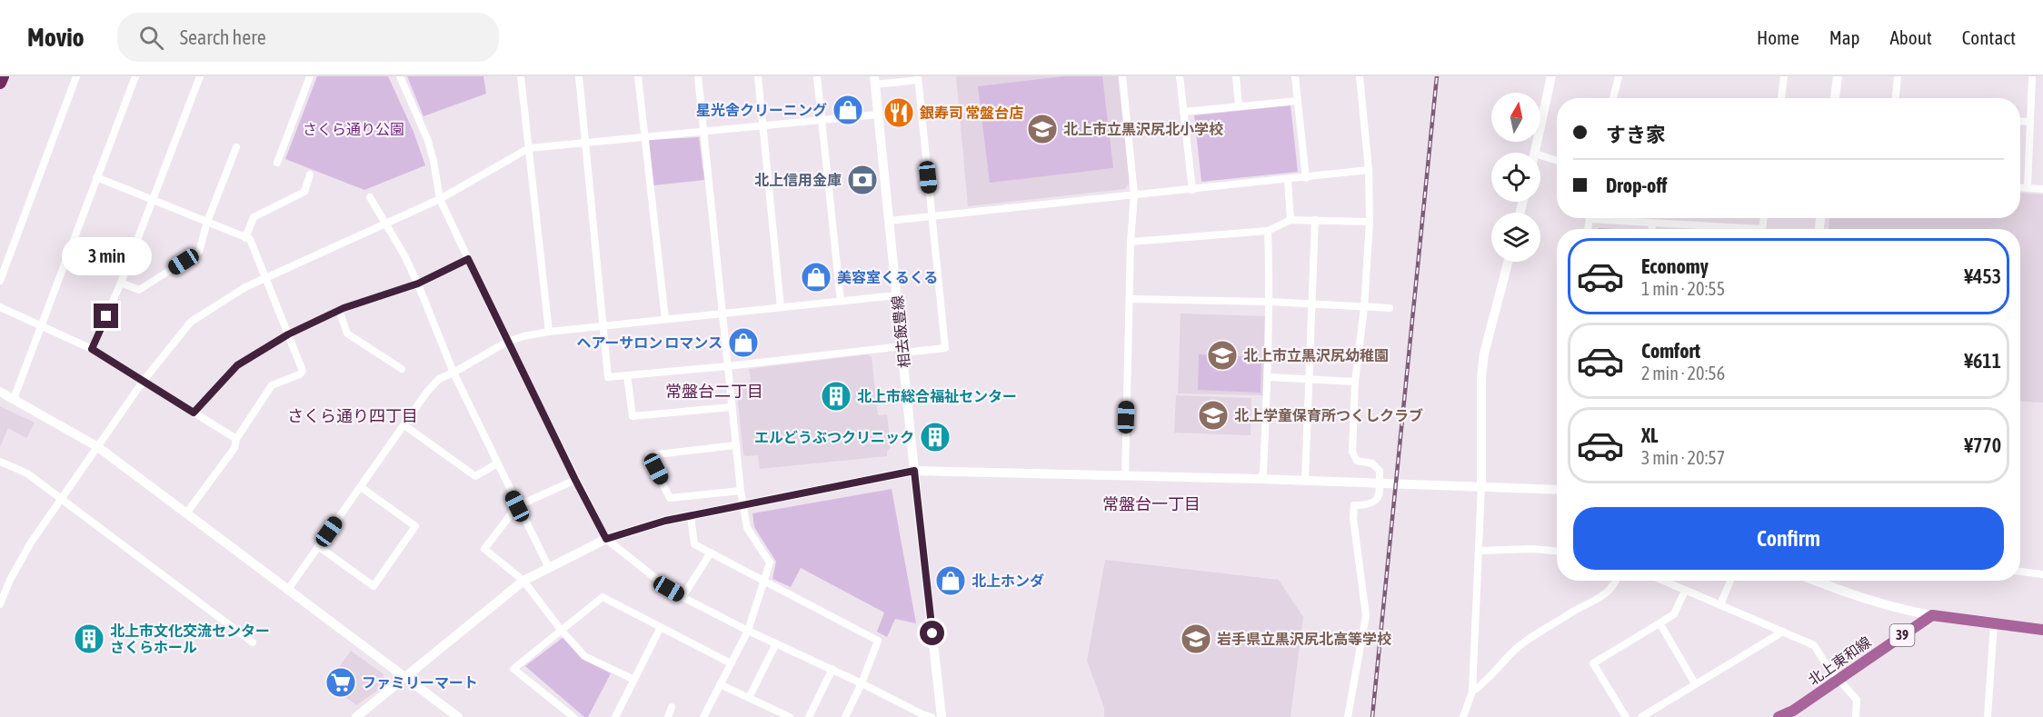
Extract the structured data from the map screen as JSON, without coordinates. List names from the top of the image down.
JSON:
{
  "streets": {
    "main road": ["39", "北上東和線"],
    "street": ["相去飯豊線"]
  },
  "crossings": [
    ["39", "北上東和線"]
  ],
  "districts": ["常盤台二丁目", "さくら通り四丁目", "常盤台一丁目"],
  "parks": ["さくら通り公園"],
  "places": {
    "shop": [
      "星光舎クリーニング",
      "美容室くるくる",
      "ヘアーサロン ロマンス",
      "北上ホンダ"
    ],
    "restaurant": ["銀寿司 常盤台店"],
    "school or university": [
      "北上市立黒沢尻北小学校",
      "北上市立黒沢尻幼稚園",
      "北上学童保育所つくしクラブ",
      "岩手県立黒沢尻北高等学校"
    ],
    "bank": ["北上信用金庫"],
    "building": ["北上市総合福祉センター", "エルどうぶつクリニック", "北上市文化交流センター さくらホール"],
    "supermarket": ["ファミリーマート"]
  },
  "north": "top",
  "page": {
    "header": "Movio",
    "search": "Search here",
    "nav": [
      "Home",
      "Map",
      "About",
      "Contact"
    ],
    "banner": ["すき家", "Drop-off"],
    "bubble": "3 min",
    "list": [
      {
        "name": "Economy",
        "note": "1 min · 20:55",
        "value": "¥453"
      },
      {
        "name": "Comfort",
        "note": "2 min · 20:56",
        "value": "¥611"
      },
      {
        "name": "XL",
        "note": "3 min · 20:57",
        "value": "¥770"
      }
    ],
    "buttons": "Confirm"
  }
}
